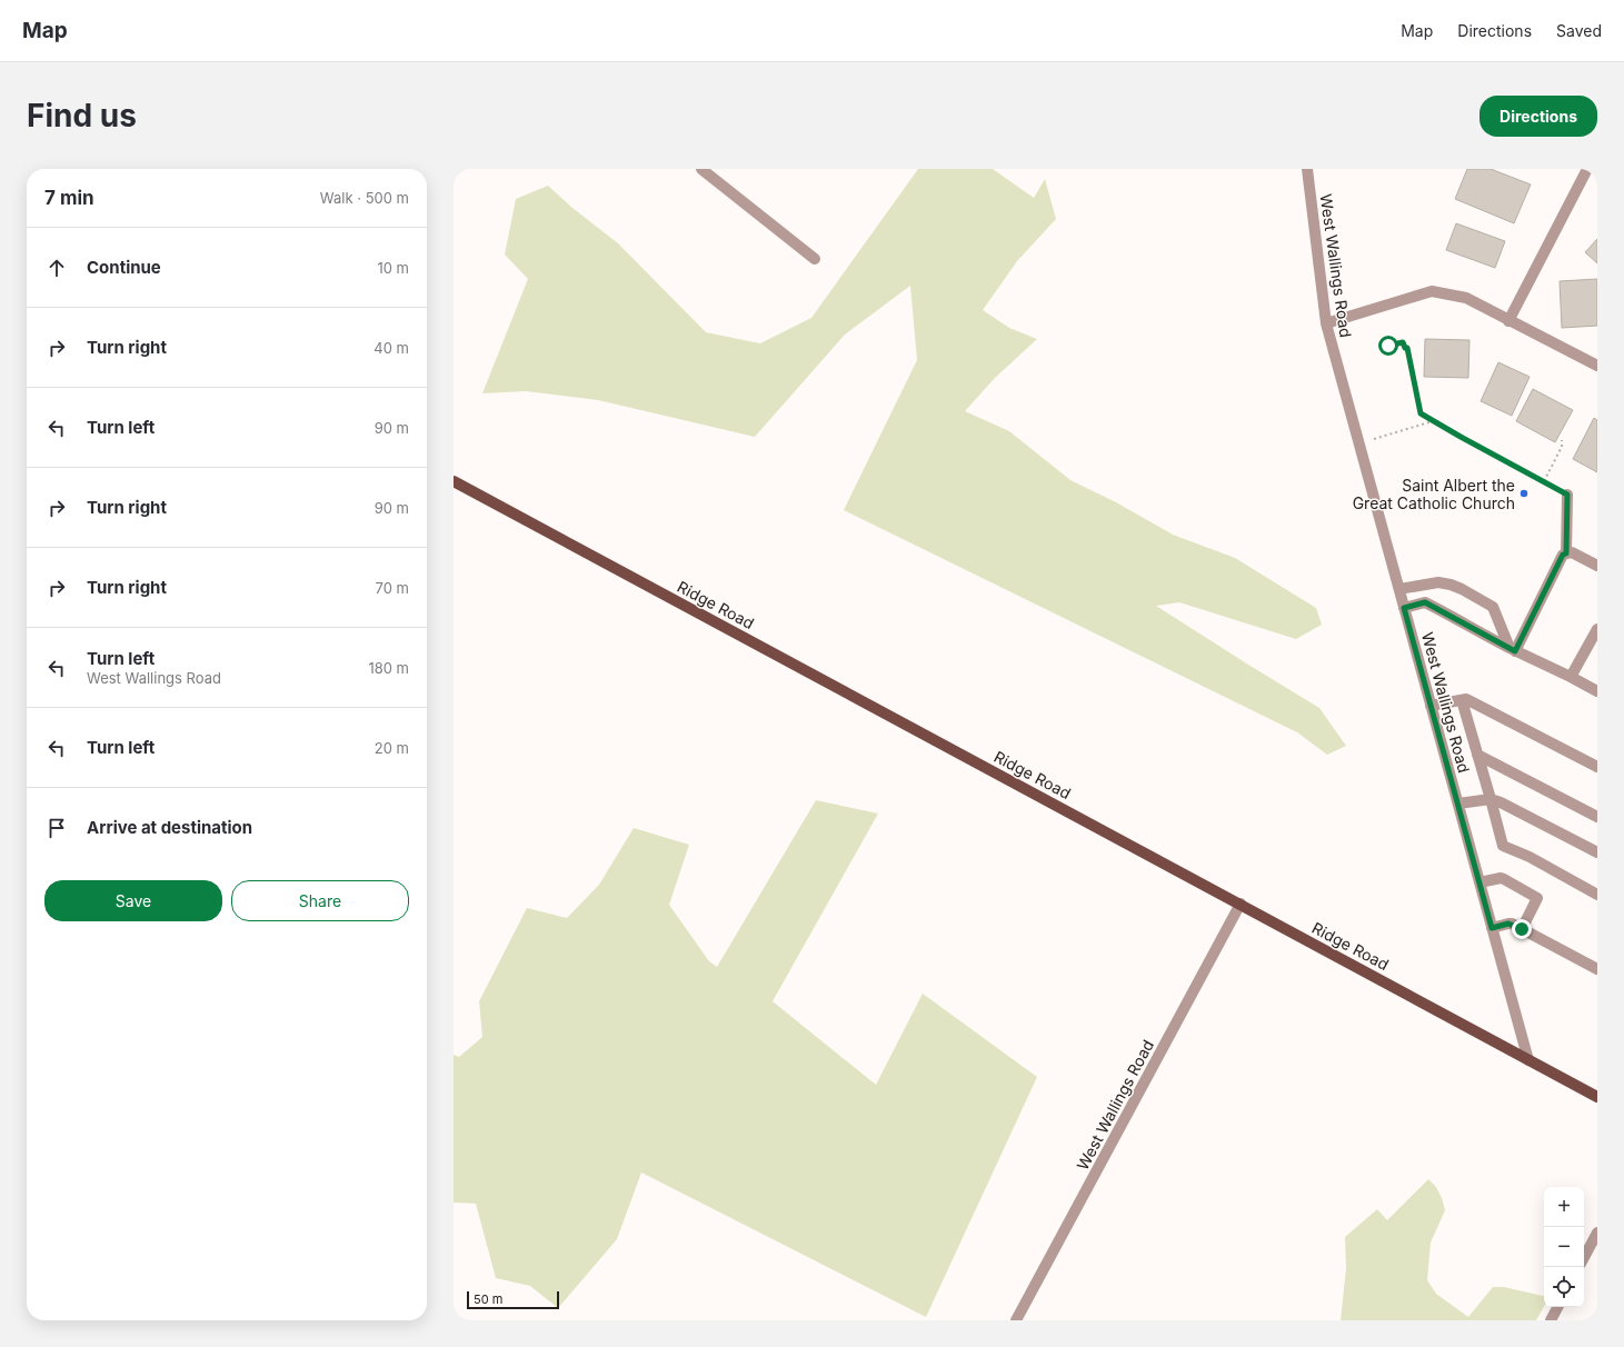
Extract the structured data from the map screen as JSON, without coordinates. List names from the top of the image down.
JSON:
{
  "streets": {
    "main road": ["Ridge Road"],
    "street": ["West Wallings Road"]
  },
  "crossings": [
    ["West Wallings Road", "Ridge Road"]
  ],
  "places": ["Saint Albert the Great Catholic Church"],
  "scale_bar": "50 m",
  "page": {
    "header": "Map",
    "nav": ["Map", "Directions", "Saved"],
    "buttons": [
      "Directions",
      ["Save", "Share"]
    ],
    "title": "Find us",
    "heading": ["7 min", "Walk · 500 m"],
    "list": [
      ["Continue", "10 m"],
      ["Turn right", "40 m"],
      ["Turn left", "90 m"],
      ["Turn right", "90 m"],
      ["Turn right", "70 m"],
      ["Turn left", "West Wallings Road", "180 m"],
      ["Turn left", "20 m"],
      "Arrive at destination"
    ],
    "map_buttons": ["+", "−"],
    "scale": "50 m"
  }
}
